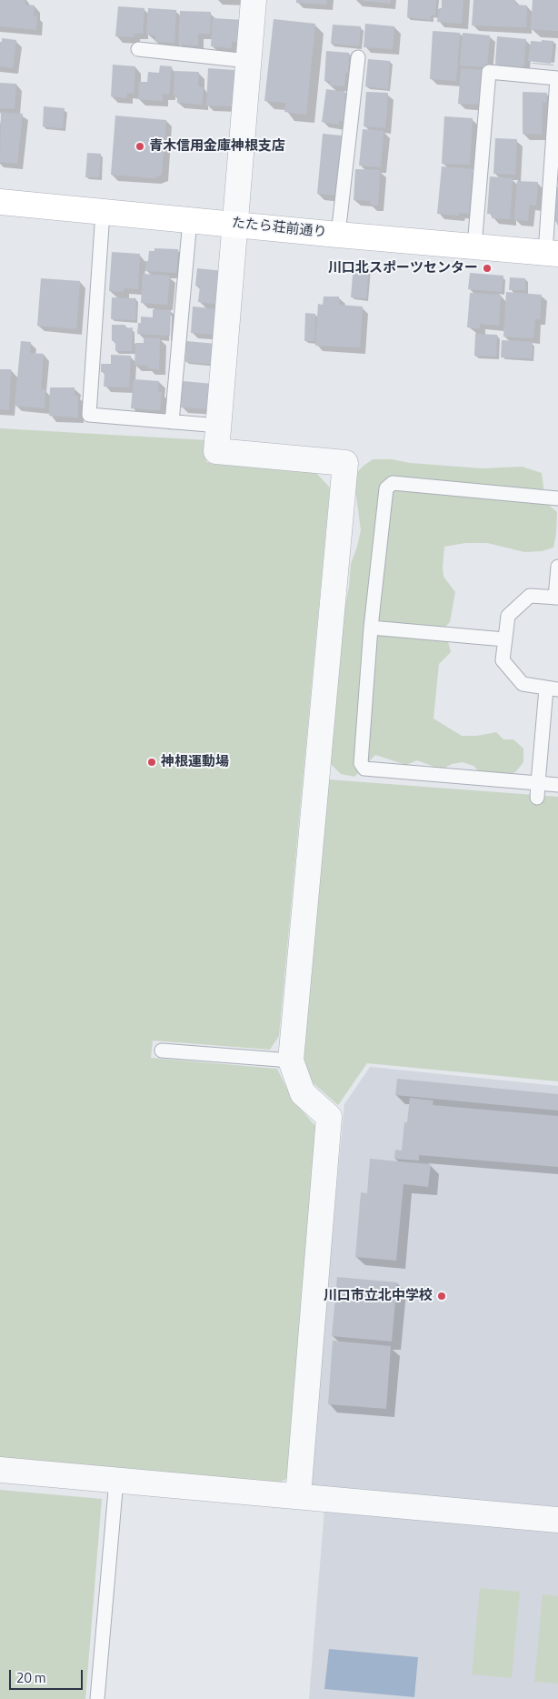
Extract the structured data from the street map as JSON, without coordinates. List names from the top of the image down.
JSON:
{
  "streets": {
    "street": ["たたら荘前通り"]
  },
  "places": [
    "青木信用金庫神根支店",
    "川口北スポーツセンター",
    "神根運動場",
    "川口市立北中学校"
  ],
  "scale_bar": "20 m"
}
